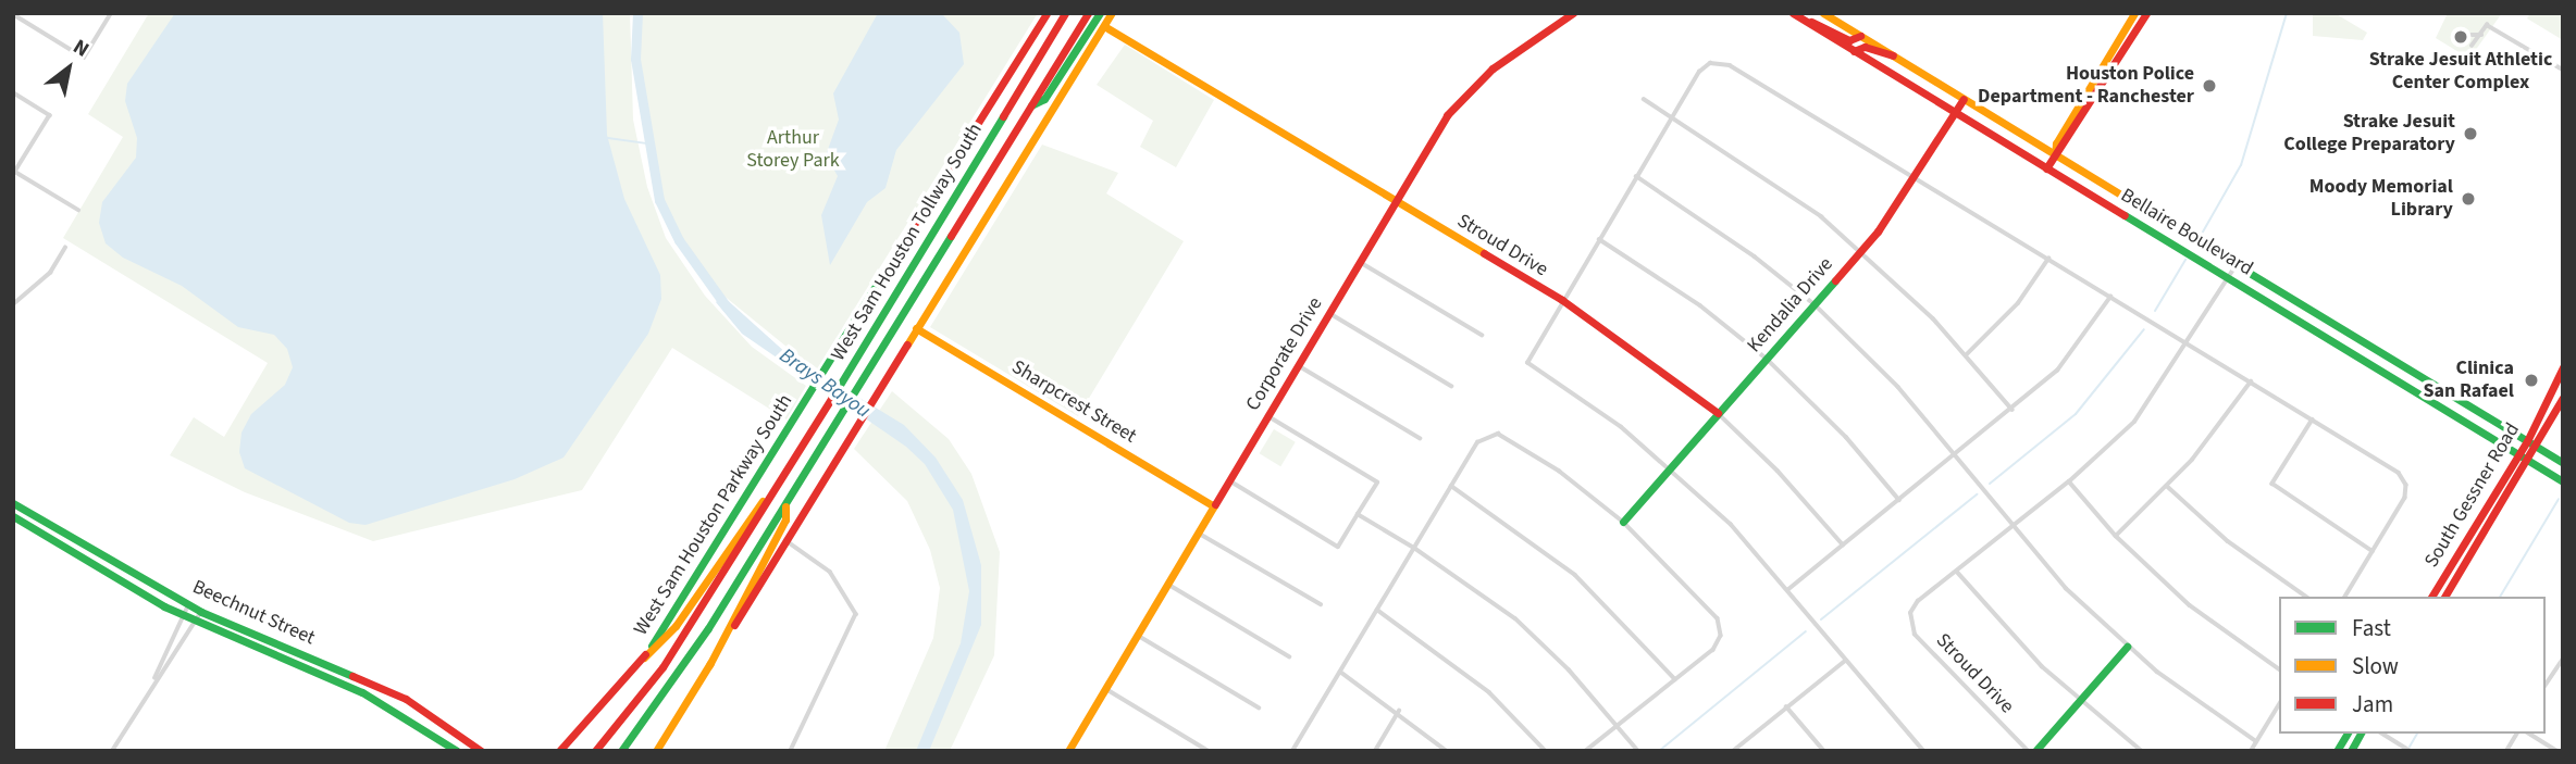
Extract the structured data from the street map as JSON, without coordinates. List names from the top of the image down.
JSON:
{
  "streets": {
    "main road": [
      "Bellaire Boulevard",
      "West Sam Houston Tollway South",
      "Stroud Drive",
      "Kendalia Drive",
      "Corporate Drive",
      "Sharpcrest Street",
      "South Gessner Road",
      "West Sam Houston Parkway South",
      "Beechnut Street"
    ]
  },
  "crossings": [
    ["Bellaire Boulevard", "Kendalia Drive"],
    ["Bellaire Boulevard", "South Gessner Road"],
    ["Stroud Drive", "Kendalia Drive"],
    ["Stroud Drive", "Corporate Drive"],
    ["Corporate Drive", "Sharpcrest Street"]
  ],
  "water": ["Brays Bayou"],
  "parks": ["Arthur Storey Park"],
  "places": [
    "Strake Jesuit Athletic Center Complex",
    "Houston Police Department - Ranchester",
    "Strake Jesuit College Preparatory",
    "Moody Memorial Library",
    "Clinica San Rafael"
  ],
  "legend": ["Fast", "Slow", "Jam"],
  "north": "top right"
}
